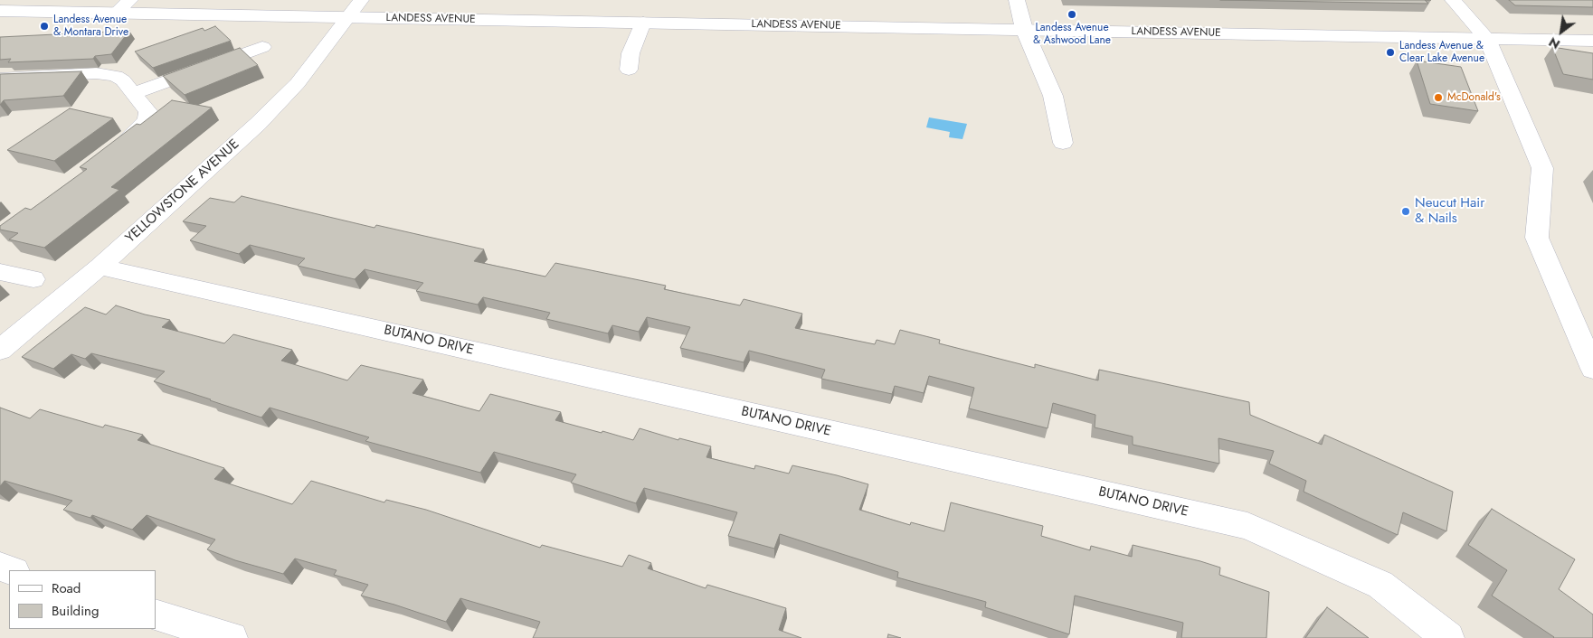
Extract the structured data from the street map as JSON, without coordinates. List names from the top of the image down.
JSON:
{
  "streets": {
    "street": ["LANDESS AVENUE", "YELLOWSTONE AVENUE", "BUTANO DRIVE"]
  },
  "crossings": [
    ["LANDESS AVENUE", "YELLOWSTONE AVENUE"],
    ["YELLOWSTONE AVENUE", "BUTANO DRIVE"]
  ],
  "places": [
    "Landess Avenue & Ashwood Lane",
    "Landess Avenue & Montara Drive",
    "Landess Avenue & Clear Lake Avenue",
    "McDonald's",
    "Neucut Hair & Nails"
  ],
  "legend": ["Road", "Building"],
  "north": "bottom left"
}
